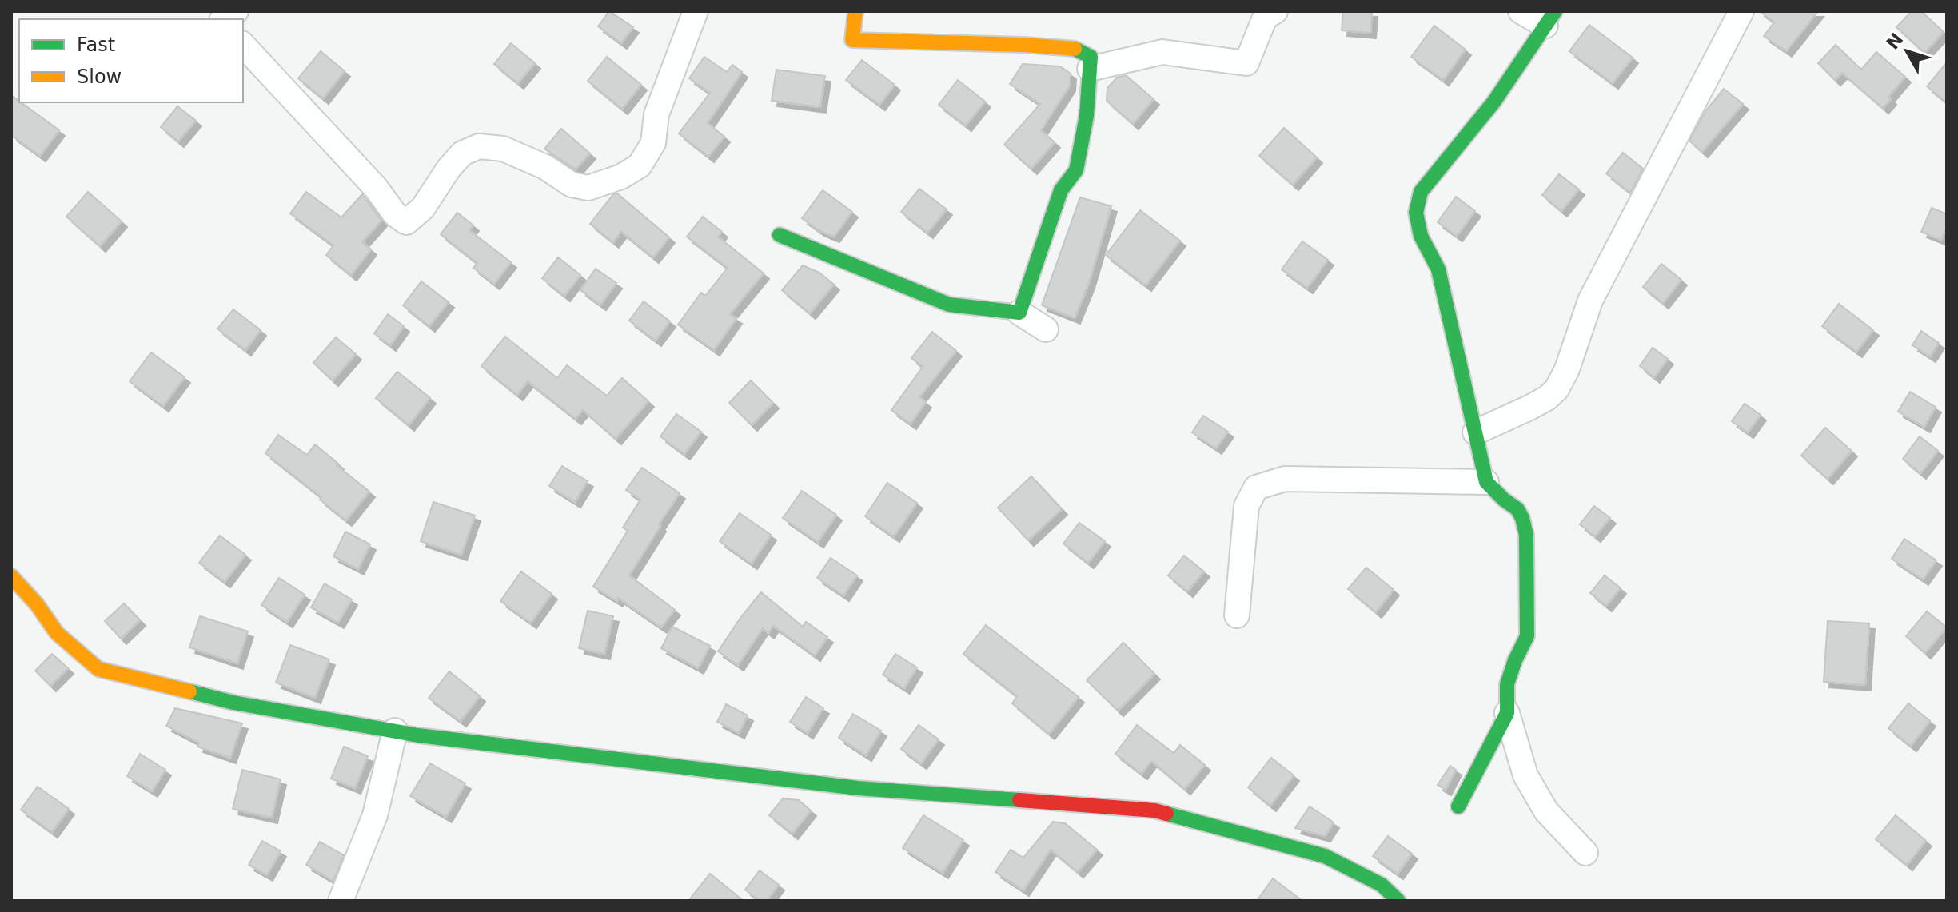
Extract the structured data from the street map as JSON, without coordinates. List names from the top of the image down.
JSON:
{
  "legend": ["Fast", "Slow"],
  "north": "top left"
}
